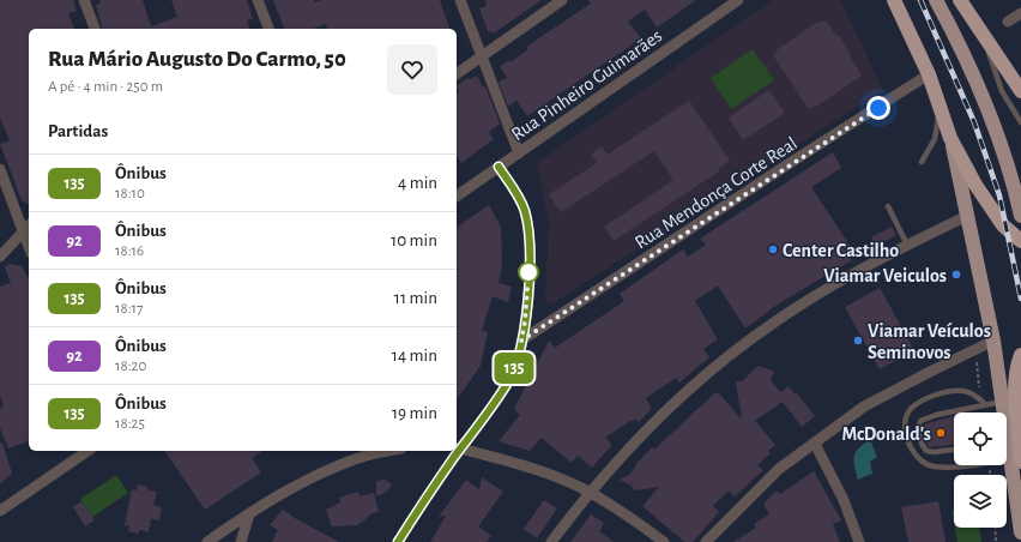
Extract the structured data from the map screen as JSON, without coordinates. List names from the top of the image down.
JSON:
{
  "streets": {
    "street": ["Rua Pinheiro Guimarães", "Rua Mendonça Corte Real"]
  },
  "places": [
    "Center Castilho",
    "Viamar Veiculos",
    "Viamar Veículos Seminovos",
    "McDonald's"
  ],
  "lines": ["bus line 135"],
  "page": {
    "on_map": "135",
    "heading": [
      ["Rua Mário Augusto Do Carmo, 50", "A pé · 4 min · 250 m"],
      "Partidas"
    ],
    "list": [
      {
        "mark": "135",
        "name": "Ônibus",
        "note": "18:10",
        "value": "4 min"
      },
      {
        "mark": "92",
        "name": "Ônibus",
        "note": "18:16",
        "value": "10 min"
      },
      {
        "mark": "135",
        "name": "Ônibus",
        "note": "18:17",
        "value": "11 min"
      },
      {
        "mark": "92",
        "name": "Ônibus",
        "note": "18:20",
        "value": "14 min"
      },
      {
        "mark": "135",
        "name": "Ônibus",
        "note": "18:25",
        "value": "19 min"
      }
    ]
  }
}
